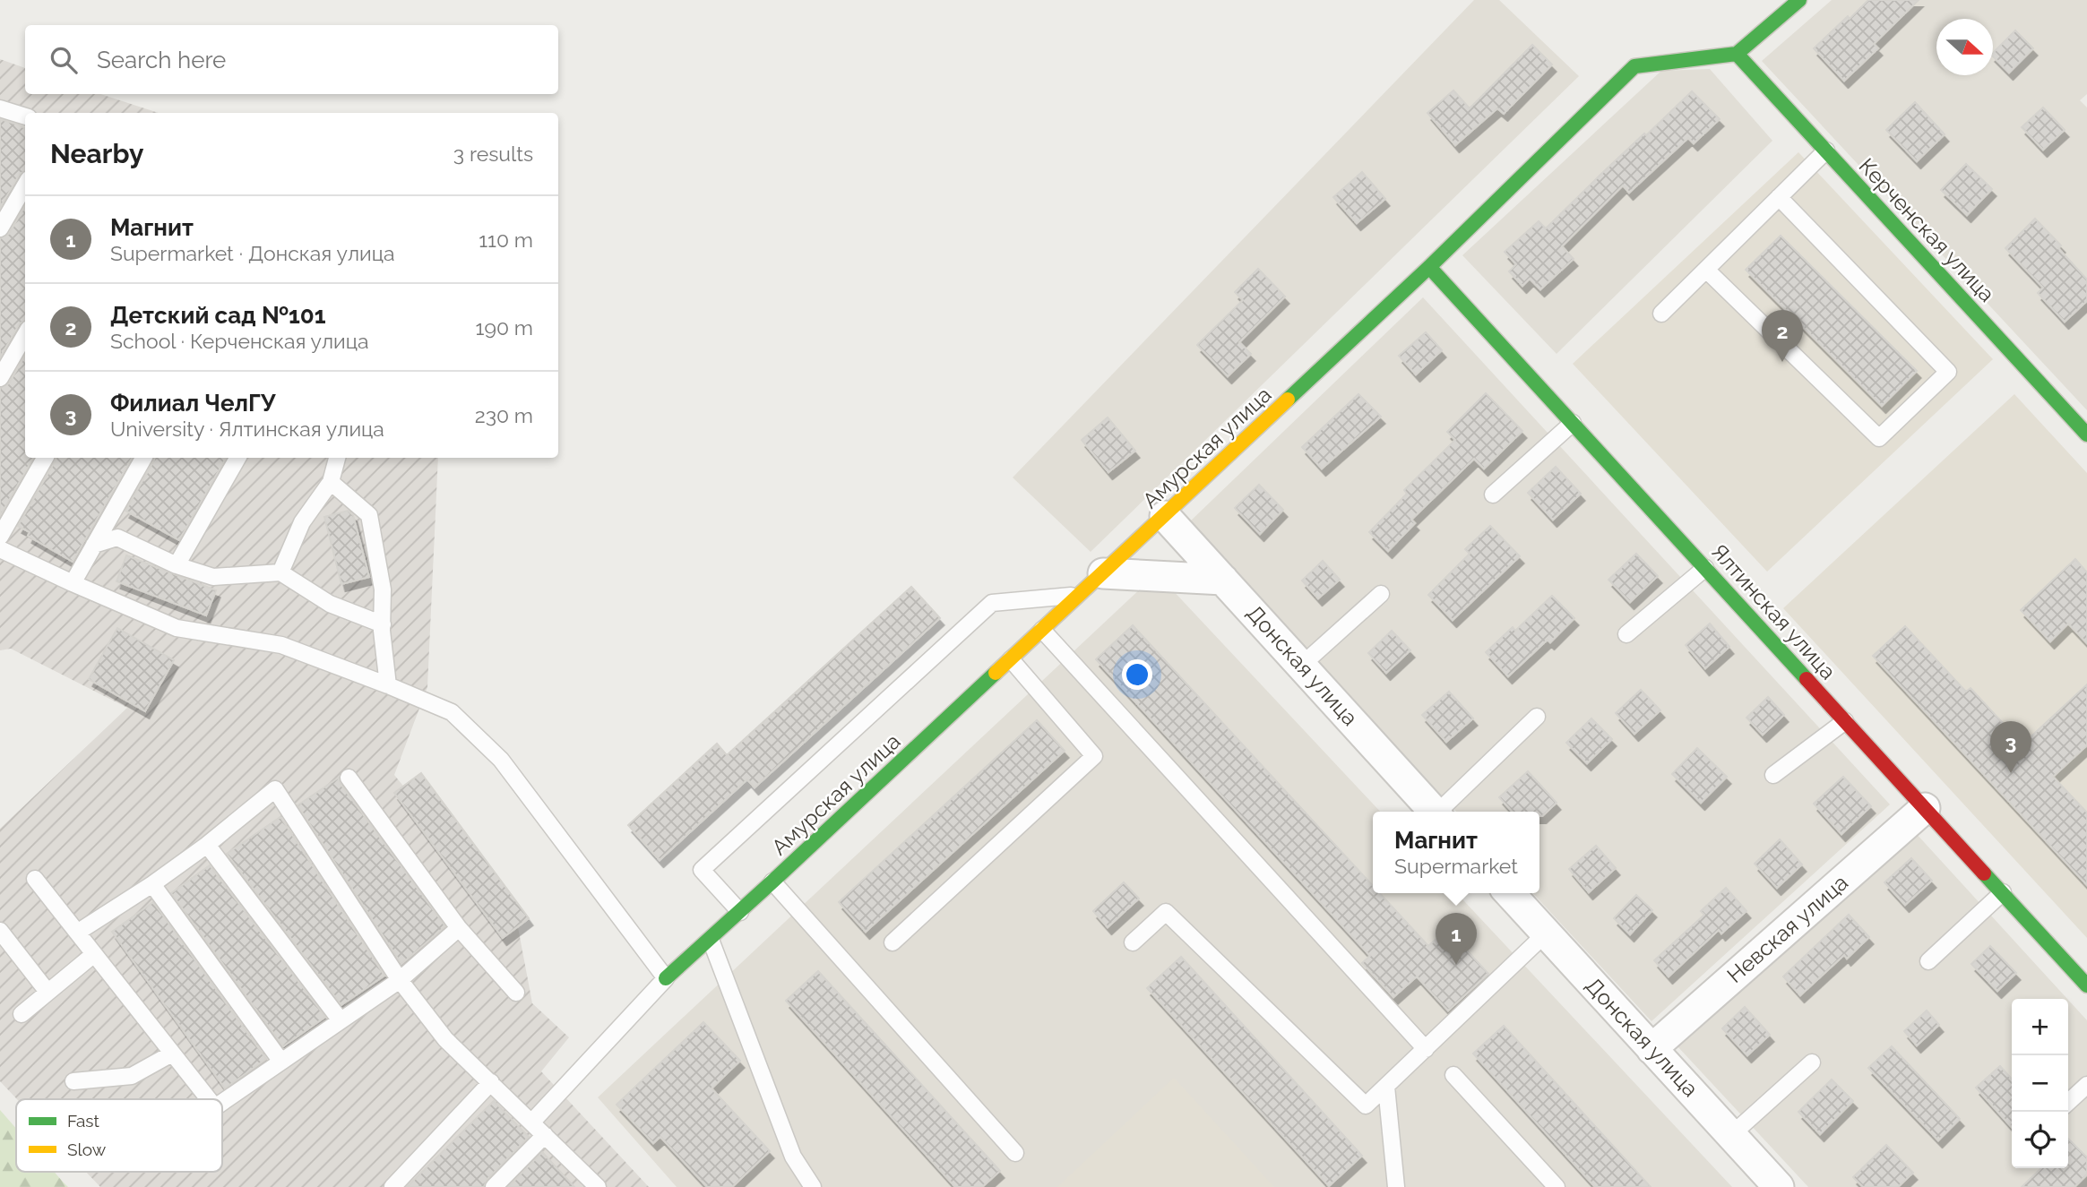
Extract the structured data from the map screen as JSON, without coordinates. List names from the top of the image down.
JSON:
{
  "streets": {
    "street": [
      "Керченская улица",
      "Амурская улица",
      "Ялтинская улица",
      "Донская улица",
      "Невская улица"
    ]
  },
  "crossings": [
    ["Керченская улица", "Амурская улица"],
    ["Амурская улица", "Ялтинская улица"],
    ["Амурская улица", "Донская улица"],
    ["Ялтинская улица", "Невская улица"],
    ["Донская улица", "Невская улица"]
  ],
  "legend": ["Fast", "Slow"],
  "north": "right",
  "page": {
    "search": "Search here",
    "heading": ["Nearby", "3 results"],
    "list": [
      {
        "mark": "1",
        "name": "Магнит",
        "note": "Supermarket · Донская улица",
        "value": "110 m"
      },
      {
        "mark": "2",
        "name": "Детский сад №101",
        "note": "School · Керченская улица",
        "value": "190 m"
      },
      {
        "mark": "3",
        "name": "Филиал ЧелГУ",
        "note": "University · Ялтинская улица",
        "value": "230 m"
      }
    ],
    "pins": ["2", "3", "1"],
    "popup": ["Магнит", "Supermarket"],
    "map_buttons": ["+", "−"]
  }
}
